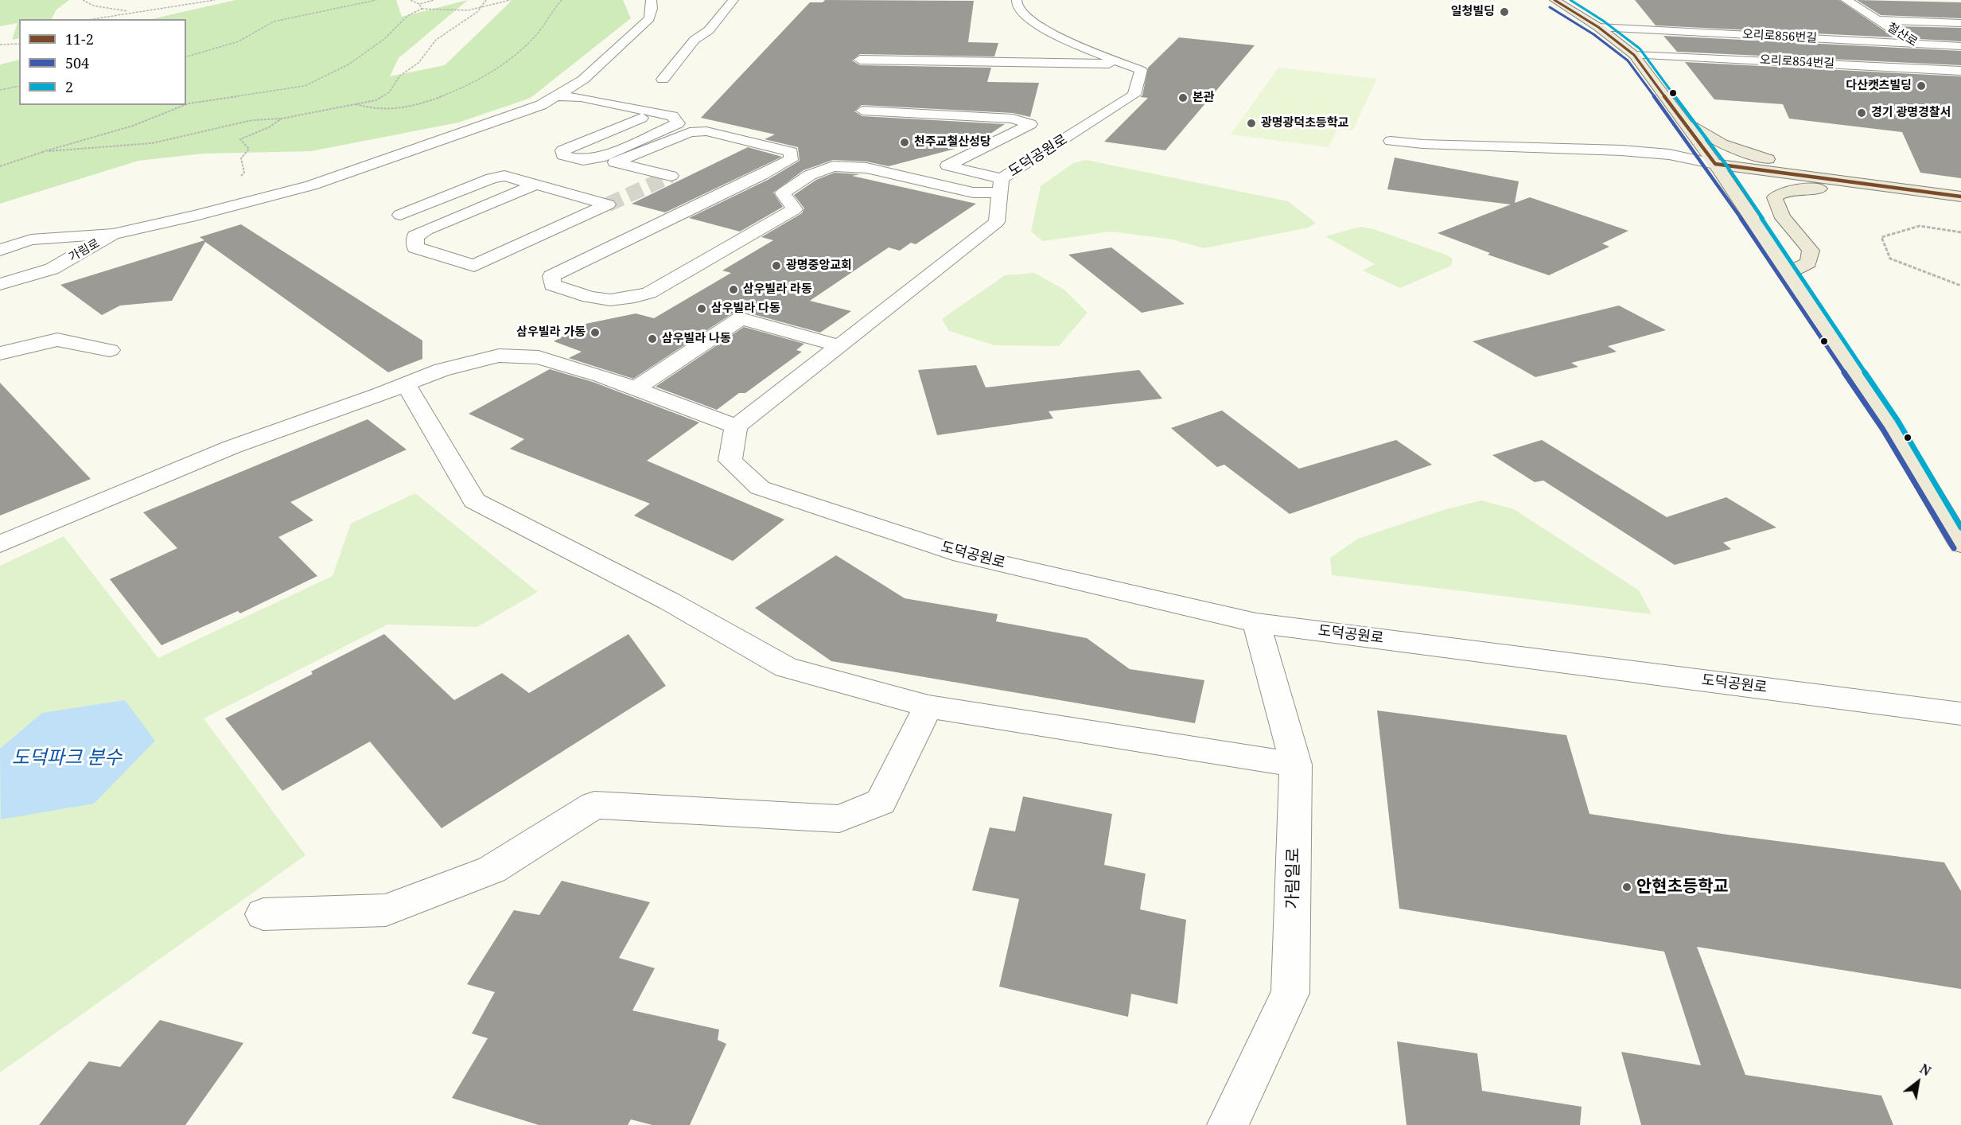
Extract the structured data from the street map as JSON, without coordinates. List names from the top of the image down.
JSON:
{
  "streets": {
    "street": [
      "철산로",
      "오리로856번길",
      "오리로854번길",
      "도덕공원로",
      "가림로",
      "가림일로"
    ]
  },
  "crossings": [
    ["철산로", "오리로856번길"],
    ["철산로", "오리로854번길"],
    ["도덕공원로", "가림일로"]
  ],
  "water": ["도덕파크 분수"],
  "places": [
    "일청빌딩",
    "다산캣츠빌딩",
    "본관",
    "경기 광명경찰서",
    "광명광덕초등학교",
    "천주교철산성당",
    "광명중앙교회",
    "삼우빌라 라동",
    "삼우빌라 다동",
    "삼우빌라 가동",
    "삼우빌라 나동",
    "안현초등학교"
  ],
  "lines": ["transit line 11-2", "transit line 2", "transit line 504"],
  "legend": ["11-2", "504", "2"],
  "north": "top right"
}
